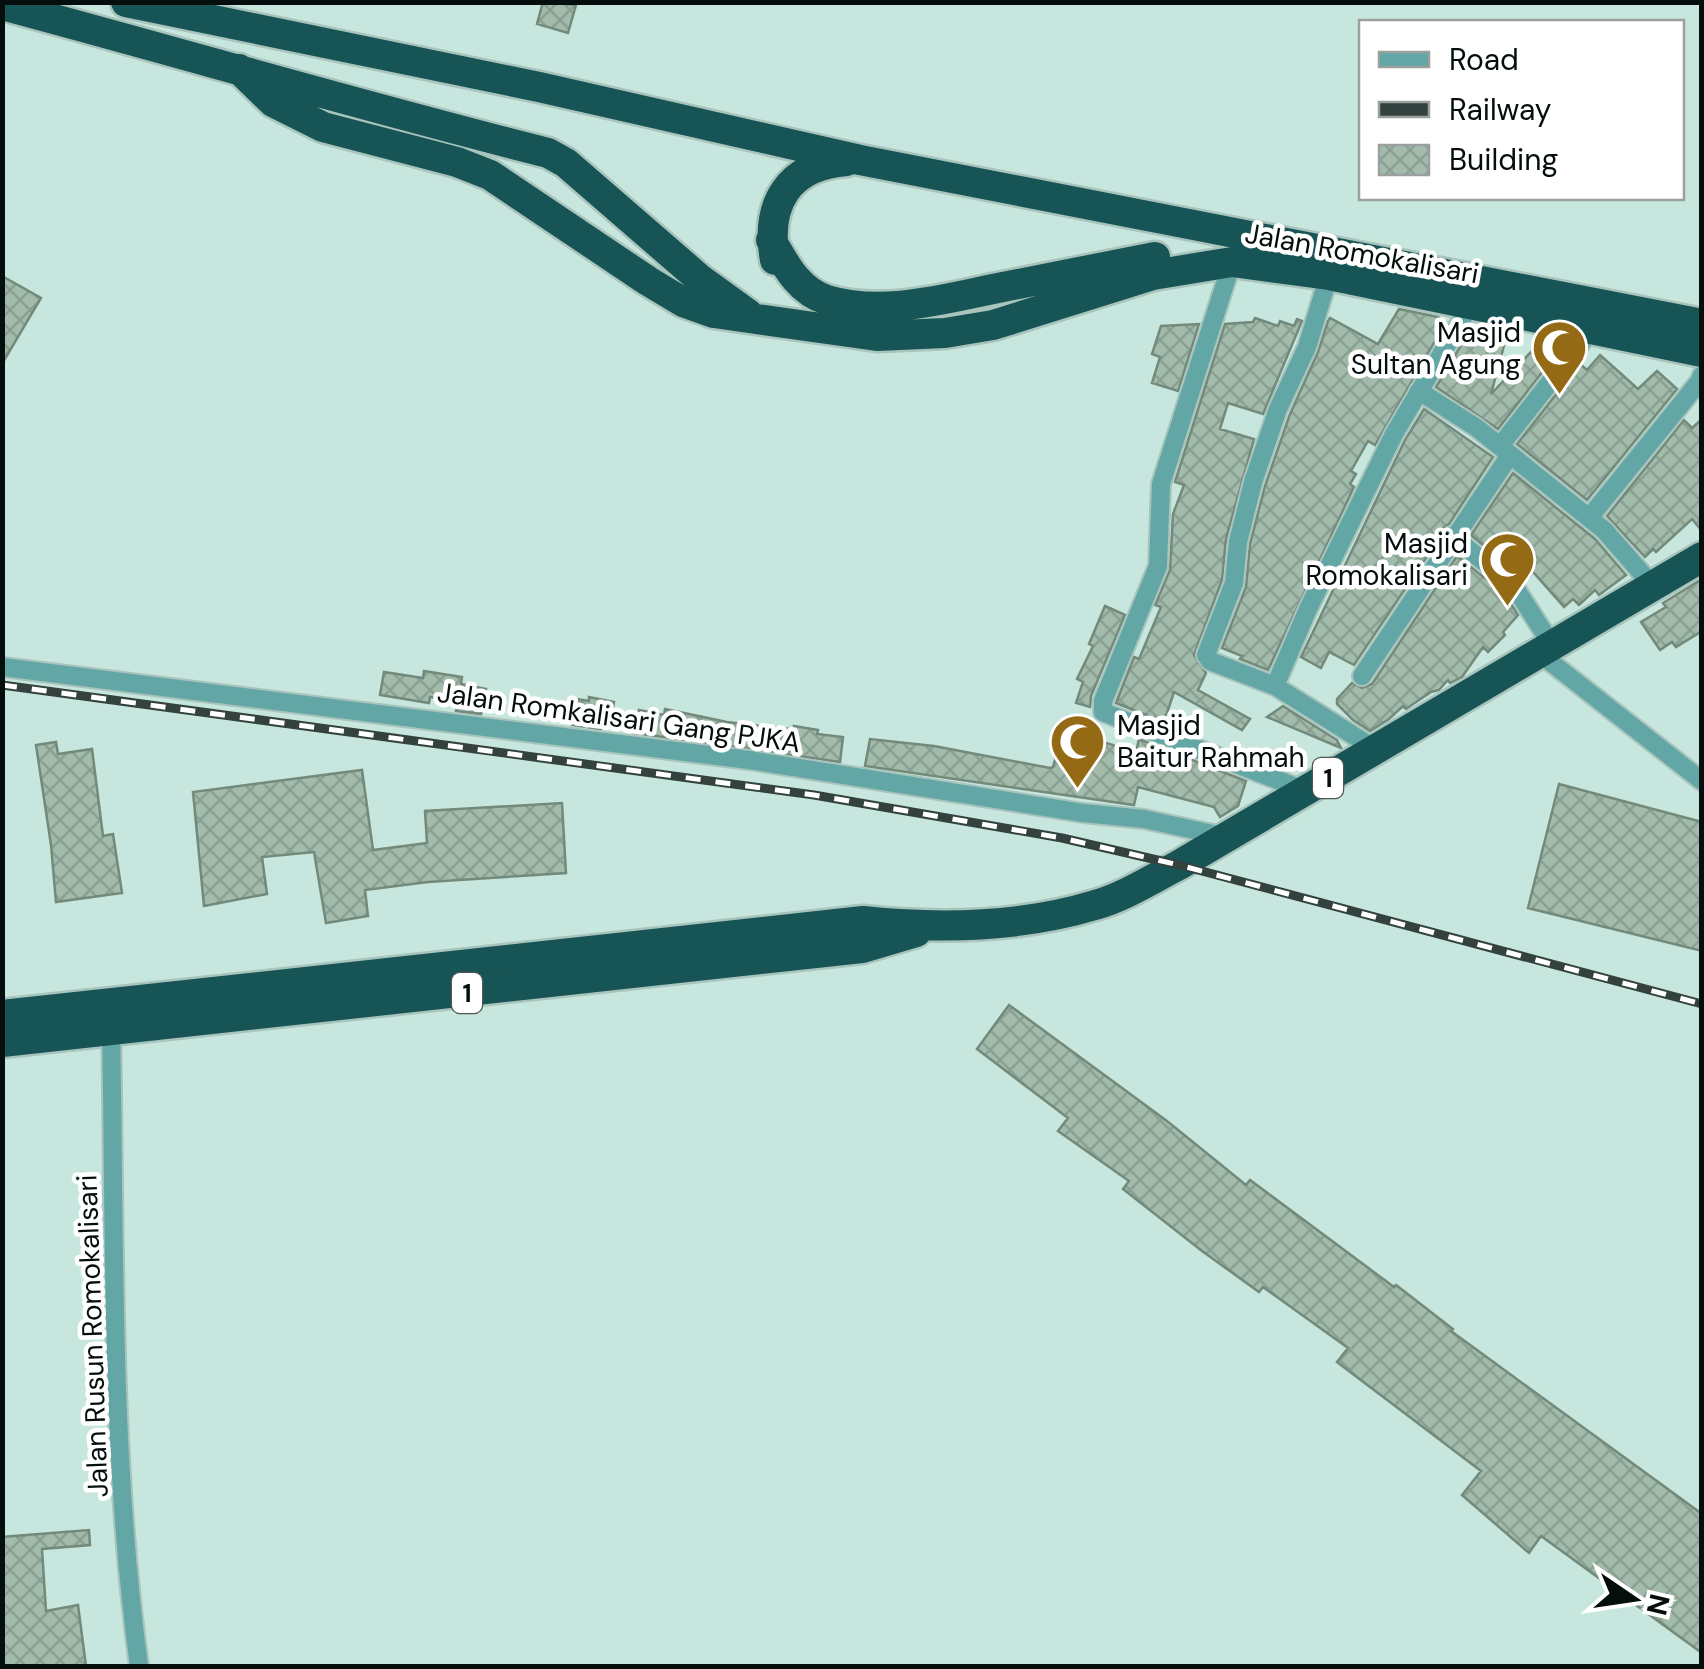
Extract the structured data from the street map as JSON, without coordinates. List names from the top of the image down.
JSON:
{
  "streets": {
    "highway": ["Jalan Romokalisari", "1"],
    "street": ["Jalan Romkalisari Gang PJKA", "Jalan Rusun Romokalisari"]
  },
  "crossings": [
    ["Jalan Romkalisari Gang PJKA", "1"],
    ["1", "Jalan Rusun Romokalisari"]
  ],
  "places": {
    "mosque": ["Masjid Sultan Agung", "Masjid Romokalisari", "Masjid Baitur Rahmah"]
  },
  "legend": ["Road", "Railway", "Building"],
  "north": "right"
}
